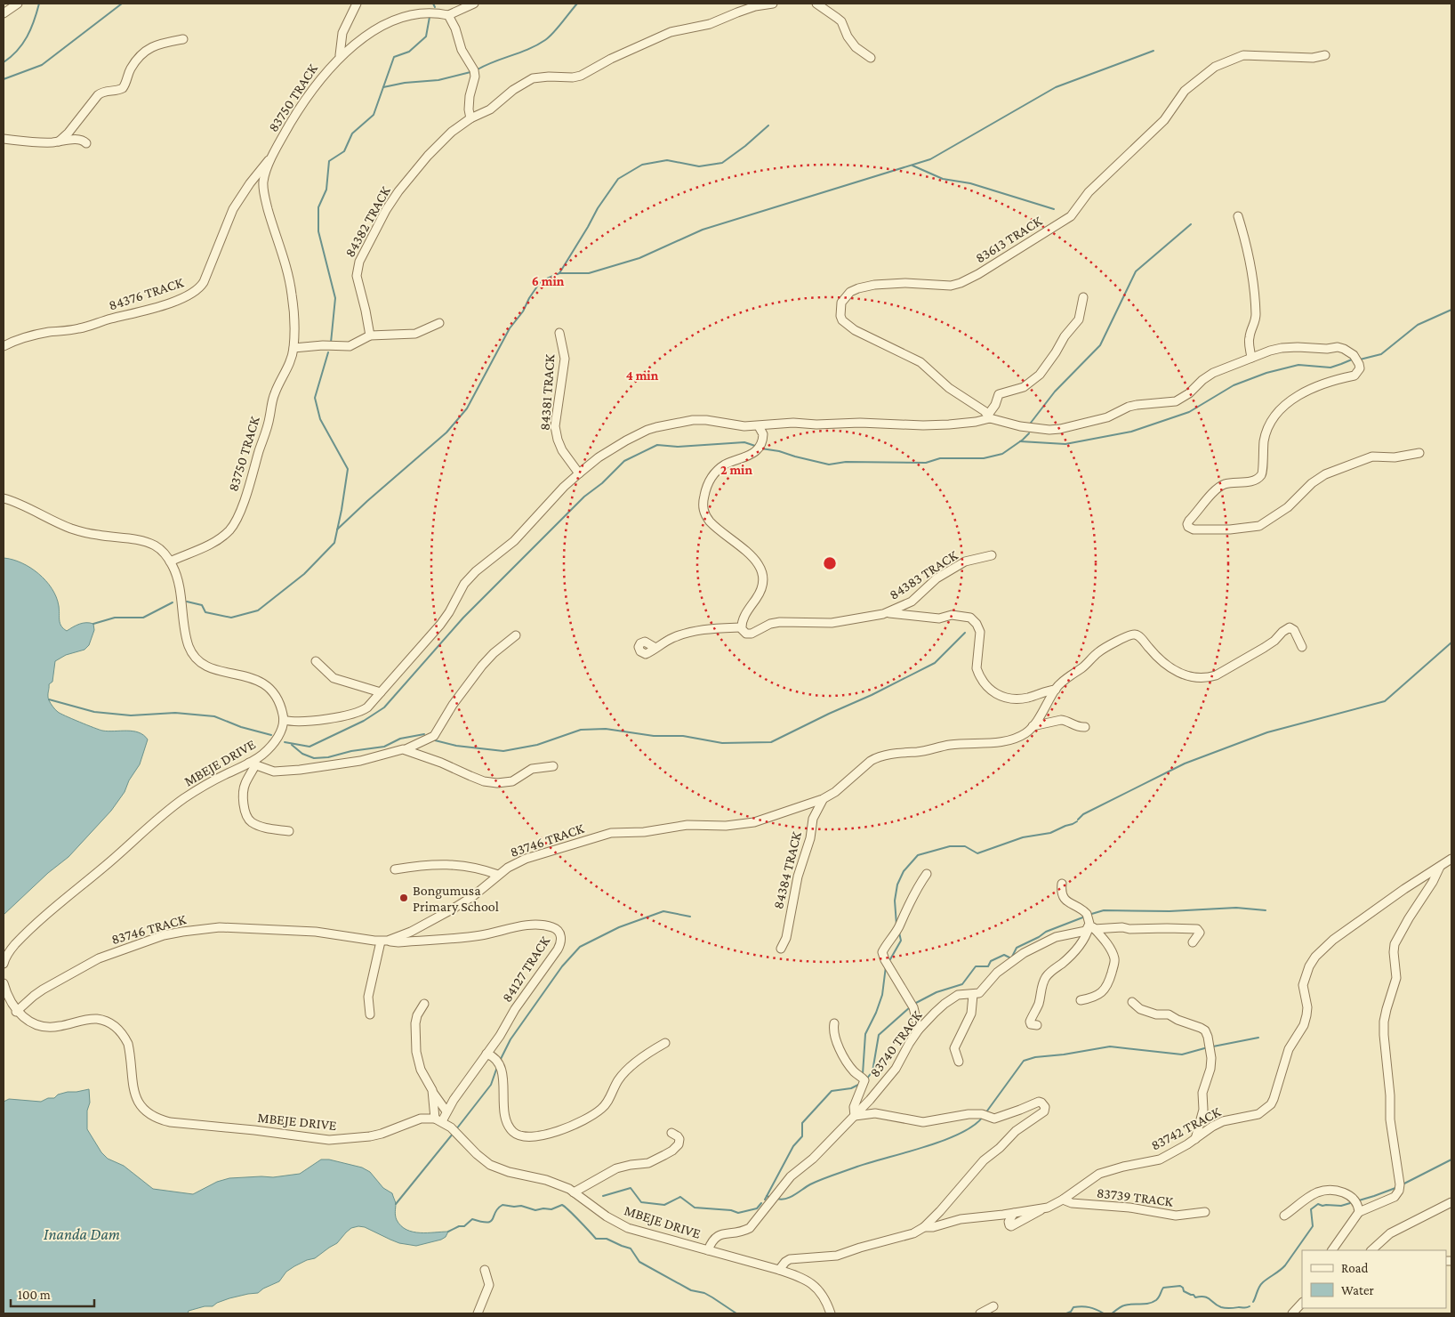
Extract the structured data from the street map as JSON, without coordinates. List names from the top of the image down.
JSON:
{
  "streets": {
    "street": [
      "83750 TRACK",
      "84382 TRACK",
      "83613 TRACK",
      "84376 TRACK",
      "84381 TRACK",
      "84383 TRACK",
      "MBEJE DRIVE",
      "83746 TRACK",
      "84384 TRACK",
      "84127 TRACK",
      "83740 TRACK",
      "83742 TRACK",
      "83739 TRACK"
    ]
  },
  "crossings": [
    ["83750 TRACK", "84376 TRACK"],
    ["MBEJE DRIVE", "83746 TRACK"],
    ["MBEJE DRIVE", "84127 TRACK"],
    ["MBEJE DRIVE", "83740 TRACK"],
    ["MBEJE DRIVE", "83742 TRACK"],
    ["83746 TRACK", "84384 TRACK"],
    ["83746 TRACK", "84127 TRACK"],
    ["83742 TRACK", "83739 TRACK"]
  ],
  "water": ["Inanda Dam"],
  "places": ["Bongumusa Primary School"],
  "legend": ["Road", "Water"],
  "scale_bar": "100 m",
  "rings": ["6 min", "4 min", "2 min"]
}
